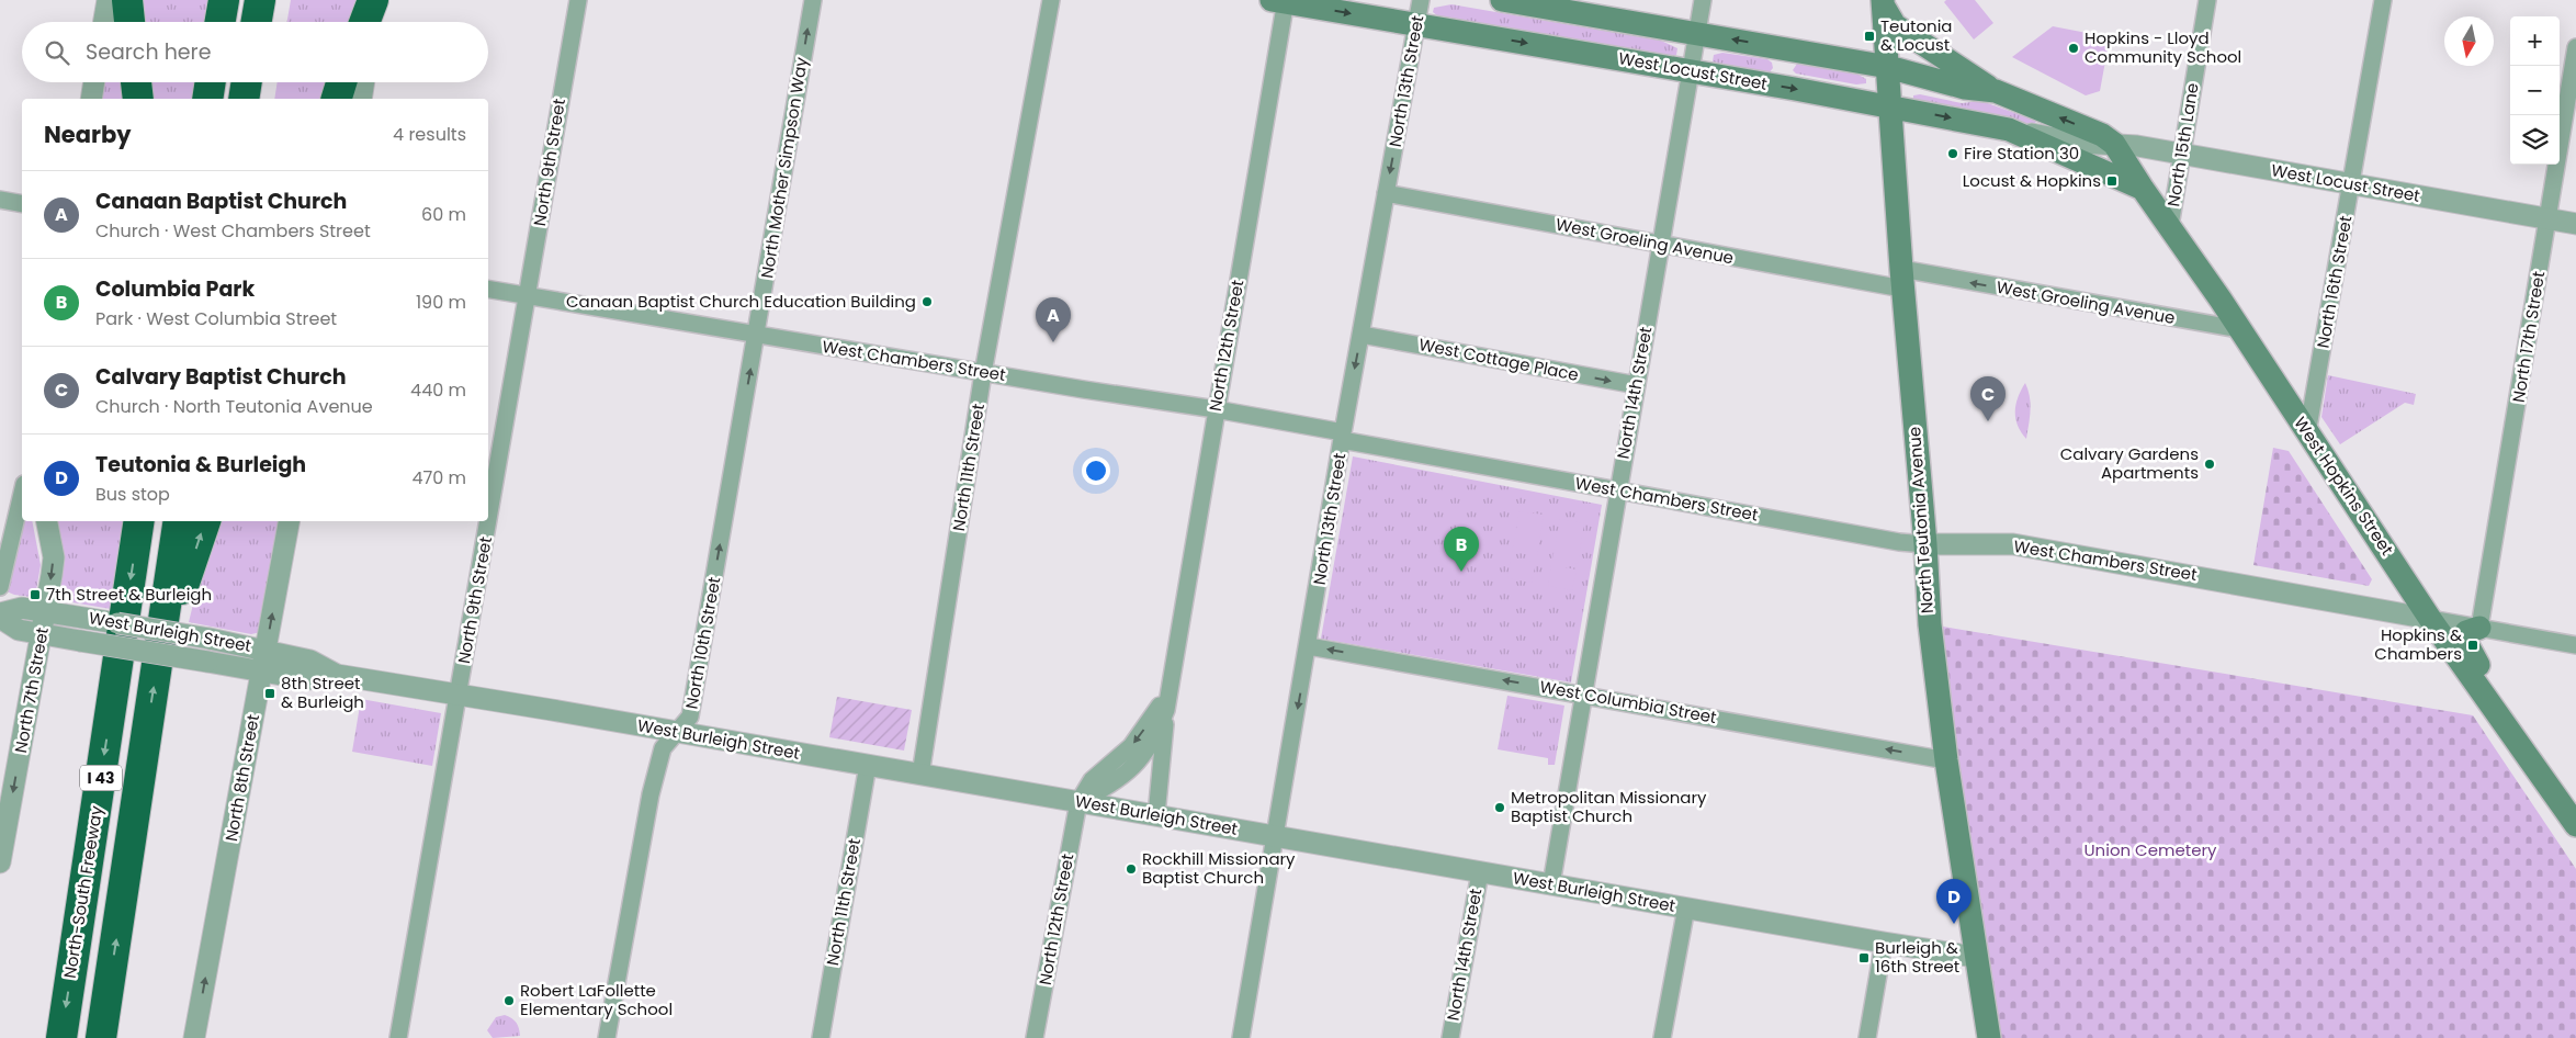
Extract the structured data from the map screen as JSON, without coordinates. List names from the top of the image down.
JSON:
{
  "streets": {
    "highway": ["I 43", "North-South Freeway"],
    "main road": ["West Locust Street", "West Hopkins Street", "North Teutonia Avenue"],
    "street": [
      "North 13th Street",
      "North 15th Lane",
      "North 9th Street",
      "North Mother Simpson Way",
      "West Groeling Avenue",
      "North 16th Street",
      "North 17th Street",
      "North 12th Street",
      "West Cottage Place",
      "West Chambers Street",
      "North 14th Street",
      "North 11th Street",
      "West Burleigh Street",
      "North 10th Street",
      "North 7th Street",
      "West Columbia Street",
      "North 8th Street"
    ]
  },
  "crossings": [
    ["West Locust Street", "North 13th Street"],
    ["West Locust Street", "North 15th Lane"],
    ["West Locust Street", "North 16th Street"],
    ["West Locust Street", "North 17th Street"],
    ["West Locust Street", "North 12th Street"],
    ["West Locust Street", "North 14th Street"],
    ["West Locust Street", "West Hopkins Street"],
    ["West Locust Street", "North Teutonia Avenue"],
    ["North 13th Street", "West Groeling Avenue"],
    ["North 13th Street", "West Cottage Place"],
    ["North 13th Street", "West Chambers Street"],
    ["North 13th Street", "West Burleigh Street"],
    ["North 13th Street", "West Columbia Street"],
    ["North 15th Lane", "West Hopkins Street"],
    ["North 9th Street", "West Chambers Street"],
    ["North 9th Street", "West Burleigh Street"],
    ["North Mother Simpson Way", "West Chambers Street"],
    ["North Mother Simpson Way", "North 10th Street"],
    ["West Groeling Avenue", "North 14th Street"],
    ["West Groeling Avenue", "West Hopkins Street"],
    ["West Groeling Avenue", "North Teutonia Avenue"],
    ["North 16th Street", "West Hopkins Street"],
    ["North 17th Street", "West Chambers Street"],
    ["North 12th Street", "West Chambers Street"],
    ["North 12th Street", "West Burleigh Street"],
    ["West Cottage Place", "North 14th Street"],
    ["West Chambers Street", "North 14th Street"],
    ["West Chambers Street", "North 11th Street"],
    ["West Chambers Street", "West Hopkins Street"],
    ["West Chambers Street", "North Teutonia Avenue"],
    ["West Chambers Street", "North 10th Street"],
    ["North 14th Street", "West Burleigh Street"],
    ["North 14th Street", "West Columbia Street"],
    ["North 11th Street", "West Burleigh Street"],
    ["North Teutonia Avenue", "West Burleigh Street"],
    ["North Teutonia Avenue", "West Columbia Street"],
    ["West Burleigh Street", "North 10th Street"],
    ["West Burleigh Street", "North 7th Street"],
    ["West Burleigh Street", "North 8th Street"]
  ],
  "one_way": [
    "North 13th Street",
    "North Mother Simpson Way",
    "West Groeling Avenue",
    "West Cottage Place",
    "North 10th Street",
    "North 7th Street",
    "West Columbia Street",
    "North 8th Street"
  ],
  "parks": ["Union Cemetery"],
  "places": {
    "transit": [
      "Teutonia & Locust",
      "Locust & Hopkins",
      "7th Street & Burleigh",
      "Hopkins & Chambers",
      "8th Street & Burleigh",
      "Burleigh & 16th Street"
    ],
    "other": [
      "Hopkins - Lloyd Community School",
      "Fire Station 30",
      "Canaan Baptist Church Education Building",
      "Calvary Gardens Apartments",
      "Metropolitan Missionary Baptist Church",
      "Rockhill Missionary Baptist Church",
      "Robert LaFollette Elementary School"
    ]
  },
  "north": "bottom",
  "page": {
    "map_buttons": ["+", "−"],
    "search": "Search here",
    "heading": ["Nearby", "4 results"],
    "list": [
      {
        "mark": "A",
        "name": "Canaan Baptist Church",
        "note": "Church · West Chambers Street",
        "value": "60 m"
      },
      {
        "mark": "B",
        "name": "Columbia Park",
        "note": "Park · West Columbia Street",
        "value": "190 m"
      },
      {
        "mark": "C",
        "name": "Calvary Baptist Church",
        "note": "Church · North Teutonia Avenue",
        "value": "440 m"
      },
      {
        "mark": "D",
        "name": "Teutonia & Burleigh",
        "note": "Bus stop",
        "value": "470 m"
      }
    ],
    "pins": [
      "A",
      "C",
      "B",
      "D"
    ]
  }
}
